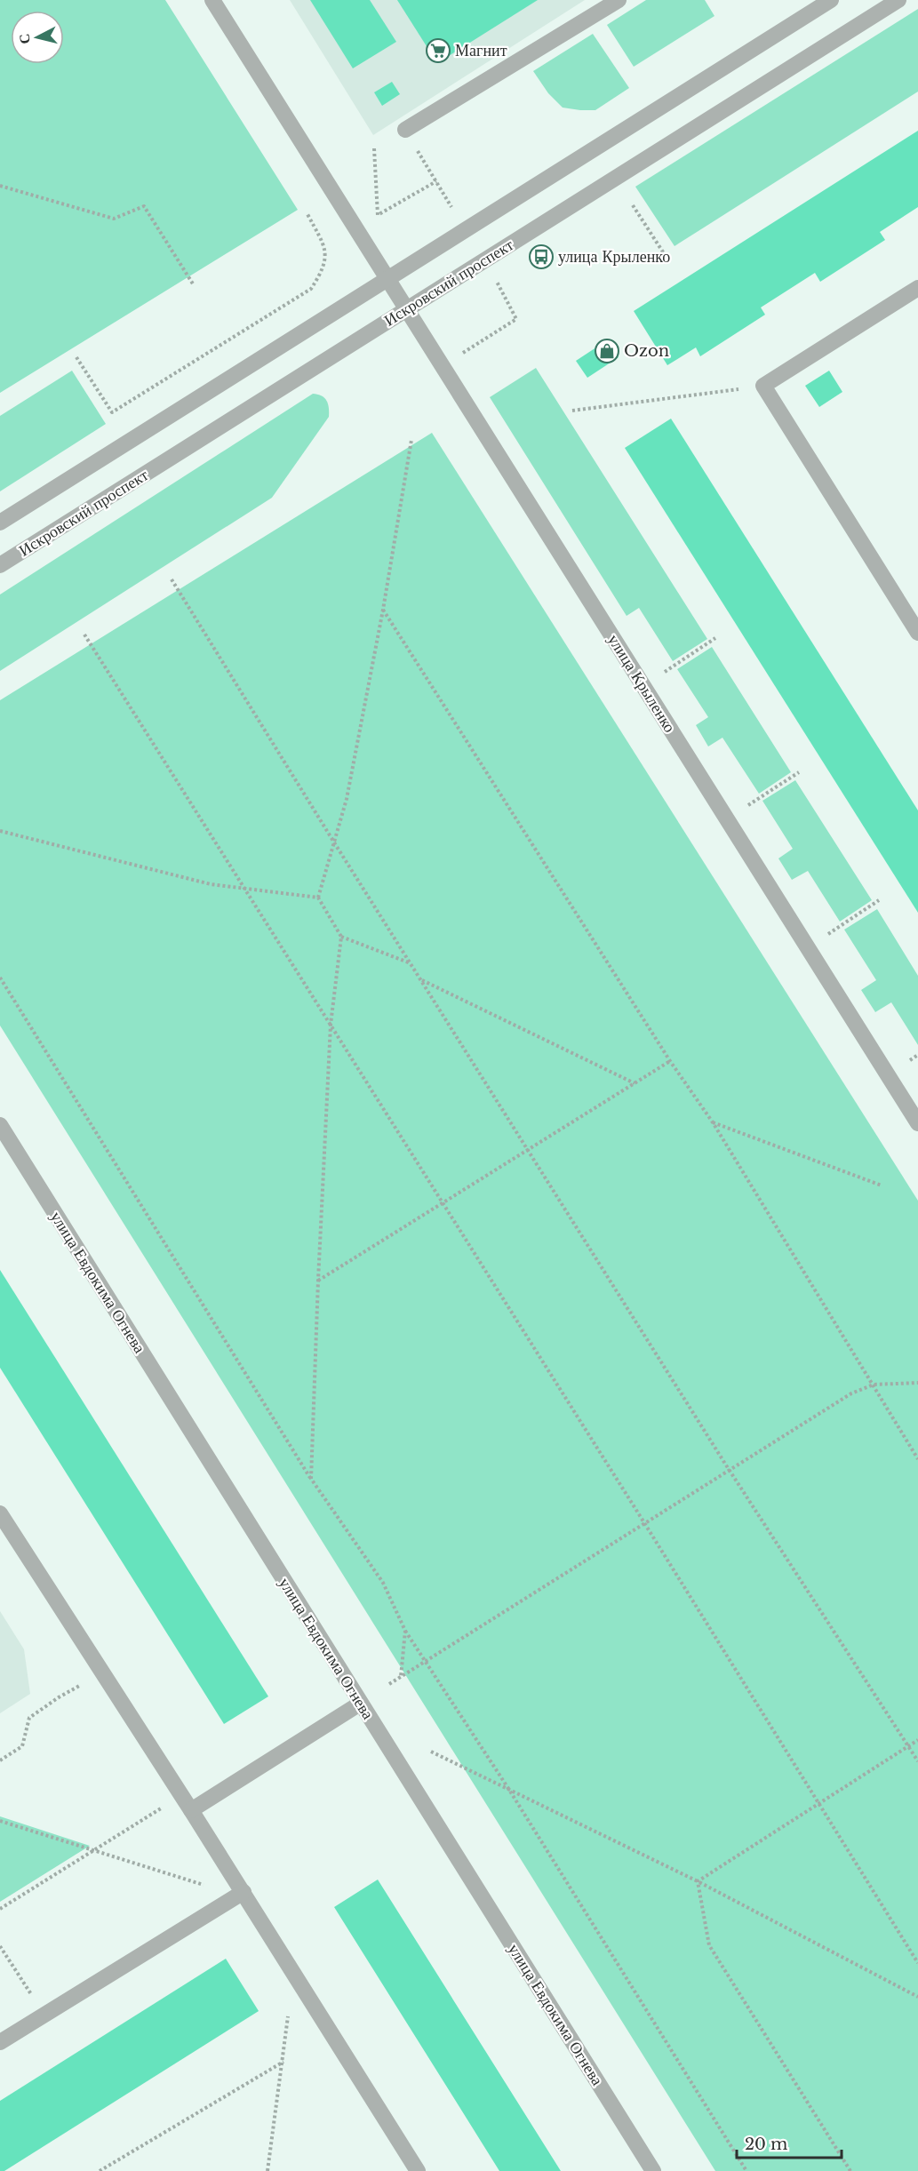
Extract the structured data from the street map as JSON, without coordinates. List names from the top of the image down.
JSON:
{
  "streets": {
    "street": ["Искровский проспект", "улица Крыленко", "улица Евдокима Огнева"]
  },
  "crossings": [
    ["Искровский проспект", "улица Крыленко"]
  ],
  "places": {
    "supermarket": ["Магнит"],
    "bus stop": ["улица Крыленко"],
    "shop": ["Ozon"]
  },
  "scale_bar": "20 m",
  "north": "left"
}
